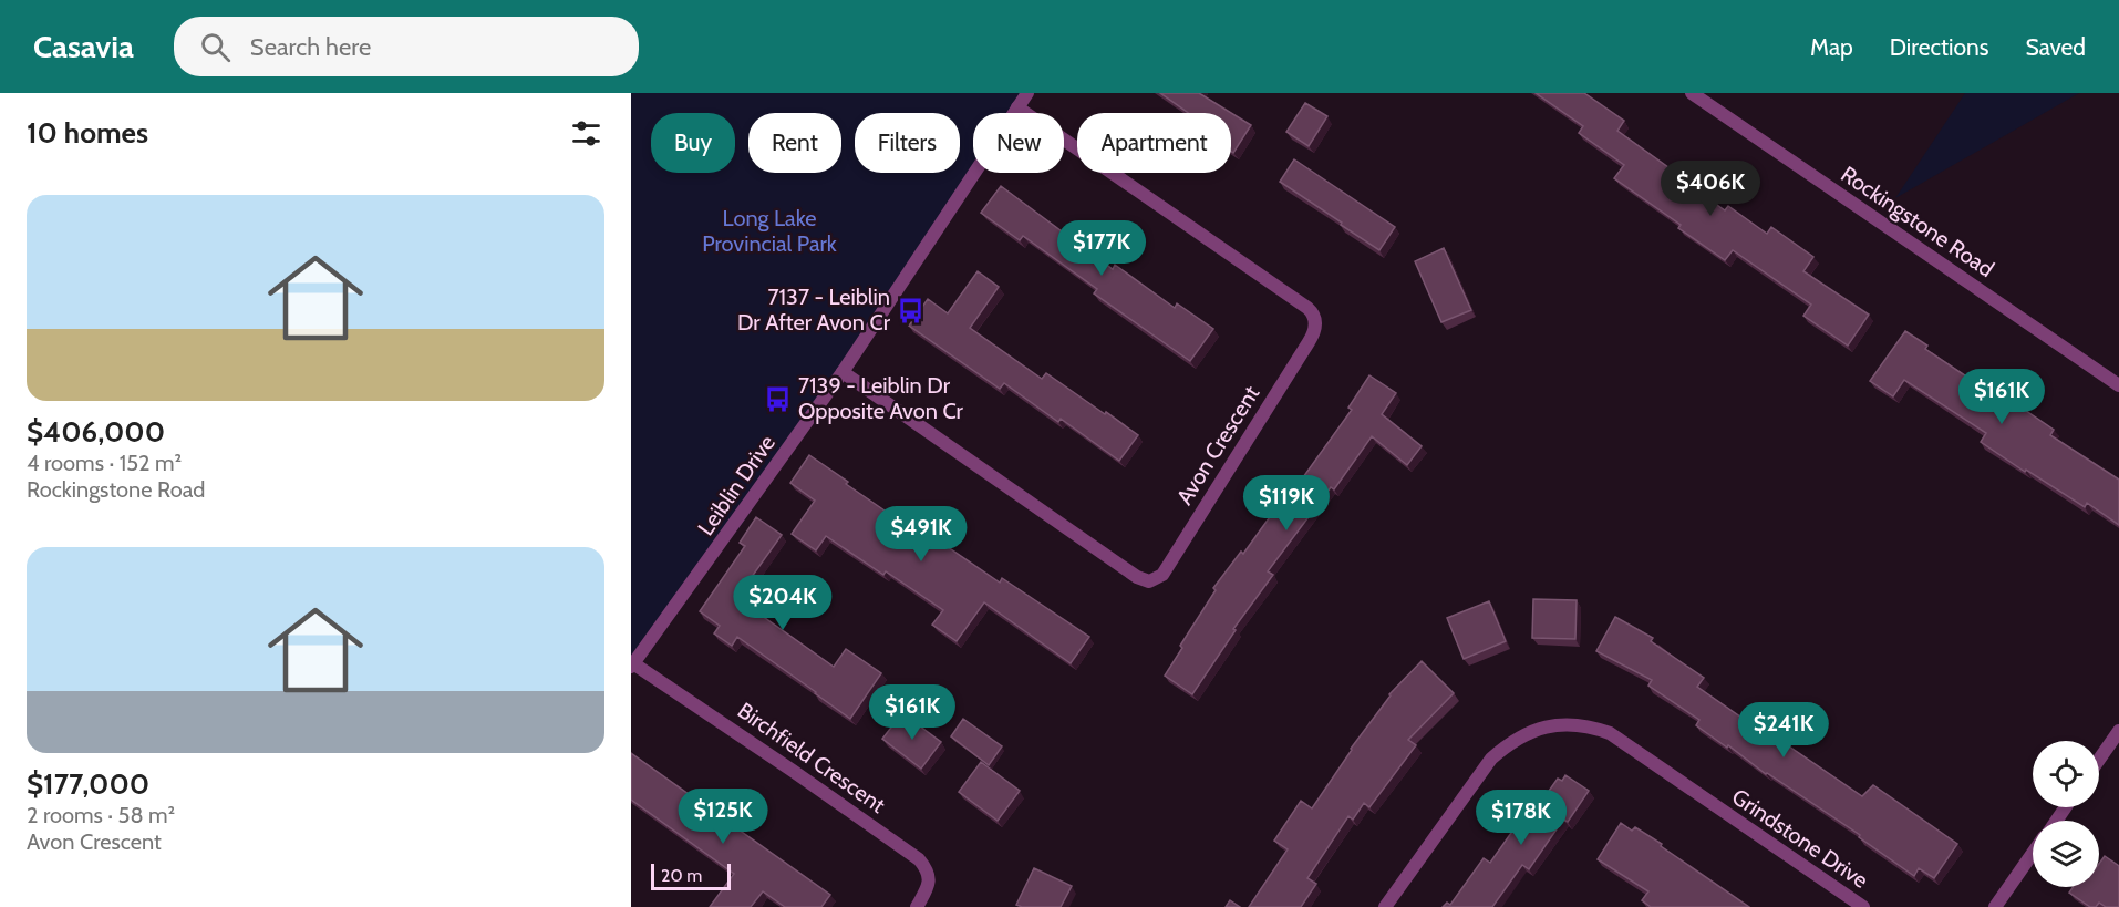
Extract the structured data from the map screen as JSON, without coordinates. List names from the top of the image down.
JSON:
{
  "streets": {
    "street": [
      "Rockingstone Road",
      "Avon Crescent",
      "Leiblin Drive",
      "Birchfield Crescent",
      "Grindstone Drive"
    ]
  },
  "crossings": [
    ["Avon Crescent", "Leiblin Drive"],
    ["Leiblin Drive", "Birchfield Crescent"]
  ],
  "parks": ["Long Lake Provincial Park"],
  "places": {
    "bus stop": ["7137 - Leiblin Dr After Avon Cr", "7139 - Leiblin Dr Opposite Avon Cr"]
  },
  "scale_bar": "20 m",
  "page": {
    "header": "Casavia",
    "search": "Search here",
    "nav": ["Map", "Directions", "Saved"],
    "heading": "10 homes",
    "chip": [
      "Buy",
      "Rent",
      "Filters",
      "New",
      "Apartment"
    ],
    "price": [
      "$406K",
      "$177K",
      "$161K",
      "$119K",
      "$491K",
      "$204K",
      "$161K",
      "$241K",
      "$125K",
      "$178K"
    ],
    "list": [
      {
        "name": "$406,000",
        "note": "4 rooms · 152 m² · Rockingstone Road"
      },
      {
        "name": "$177,000",
        "note": "2 rooms · 58 m² · Avon Crescent"
      }
    ],
    "scale": "20 m"
  }
}
